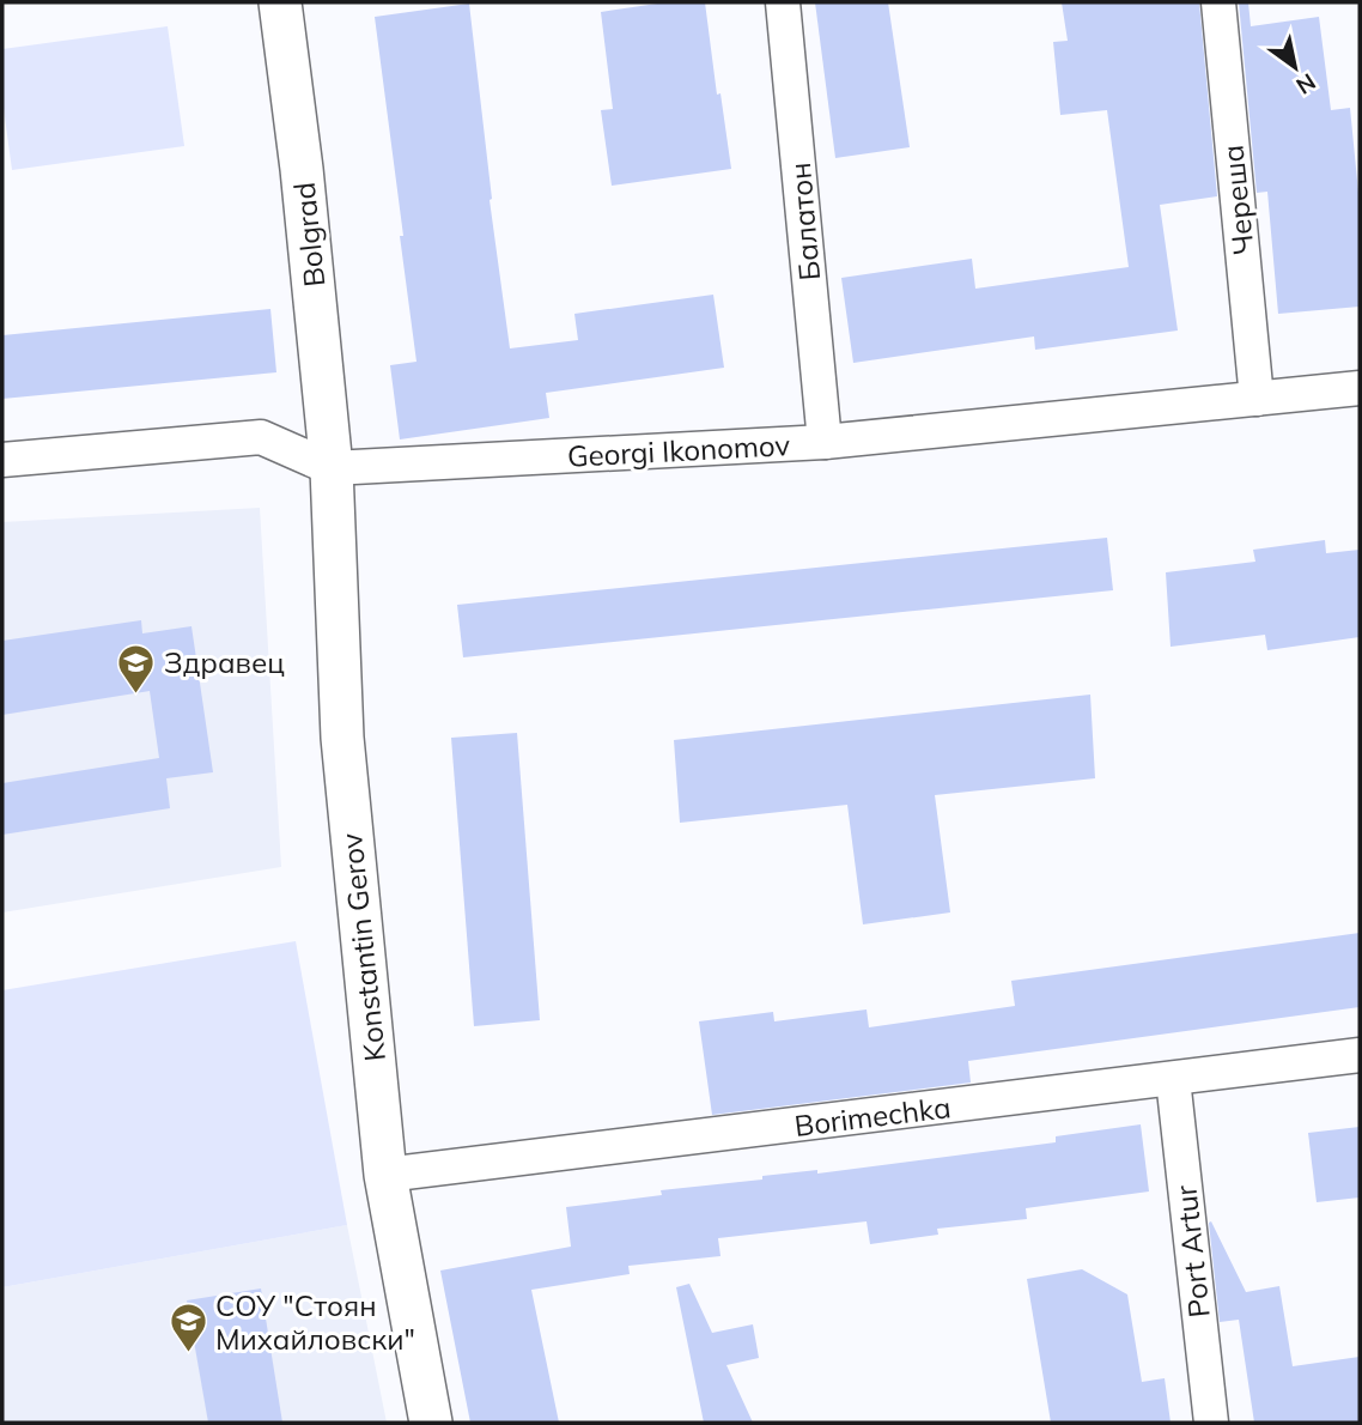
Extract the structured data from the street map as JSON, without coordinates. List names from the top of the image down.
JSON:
{
  "streets": {
    "street": [
      "Череша",
      "Балатон",
      "Bolgrad",
      "Georgi Ikonomov",
      "Konstantin Gerov",
      "Borimechka",
      "Port Artur"
    ]
  },
  "crossings": [
    ["Череша", "Georgi Ikonomov"],
    ["Балатон", "Georgi Ikonomov"],
    ["Bolgrad", "Georgi Ikonomov"],
    ["Bolgrad", "Konstantin Gerov"],
    ["Georgi Ikonomov", "Konstantin Gerov"],
    ["Konstantin Gerov", "Borimechka"],
    ["Borimechka", "Port Artur"]
  ],
  "places": {
    "school or university": ["Здравец", "СОУ \"Стоян Михайловски\""]
  },
  "north": "bottom right"
}
